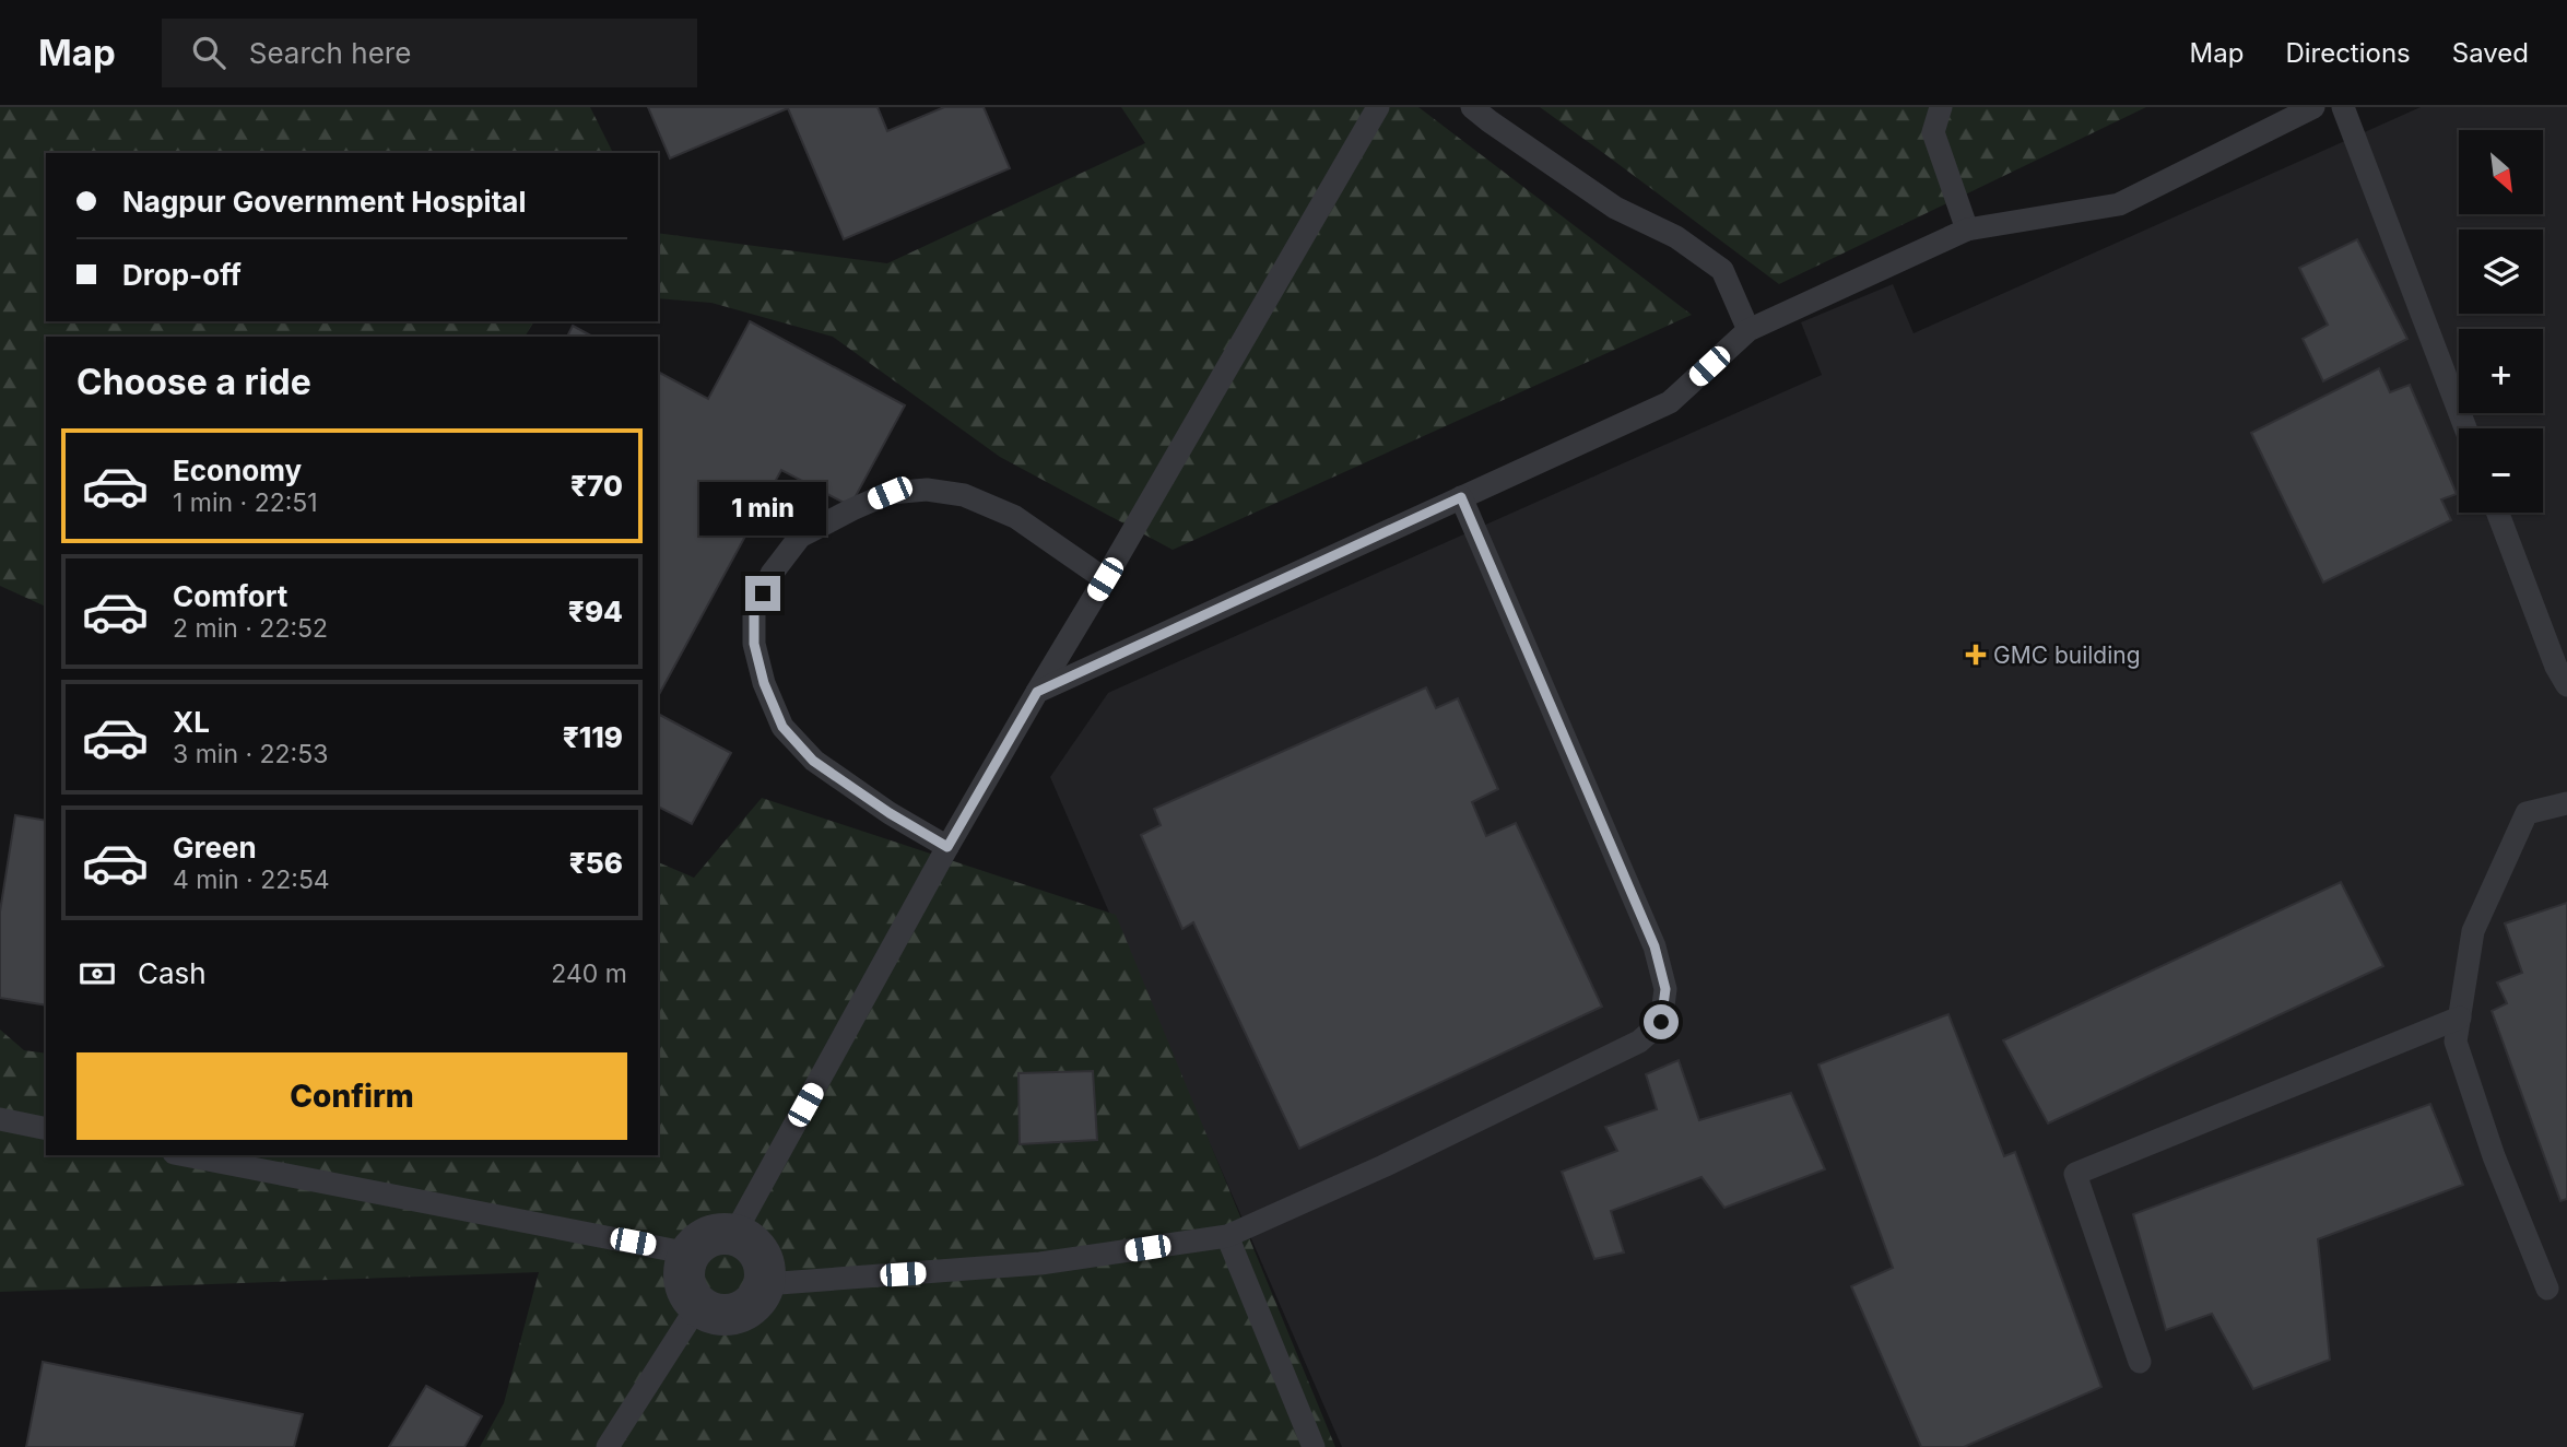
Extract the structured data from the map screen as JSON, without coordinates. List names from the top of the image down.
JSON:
{
  "places": {
    "health": ["GMC building"]
  },
  "north": "bottom right",
  "page": {
    "header": "Map",
    "search": "Search here",
    "nav": ["Map", "Directions", "Saved"],
    "map_buttons": ["+", "−"],
    "banner": ["Nagpur Government Hospital", "Drop-off"],
    "heading": "Choose a ride",
    "list": [
      {
        "name": "Economy",
        "note": "1 min · 22:51",
        "value": "₹70"
      },
      {
        "name": "Comfort",
        "note": "2 min · 22:52",
        "value": "₹94"
      },
      {
        "name": "XL",
        "note": "3 min · 22:53",
        "value": "₹119"
      },
      {
        "name": "Green",
        "note": "4 min · 22:54",
        "value": "₹56"
      }
    ],
    "bubble": "1 min",
    "pay": ["Cash", "240 m"],
    "buttons": "Confirm"
  }
}
